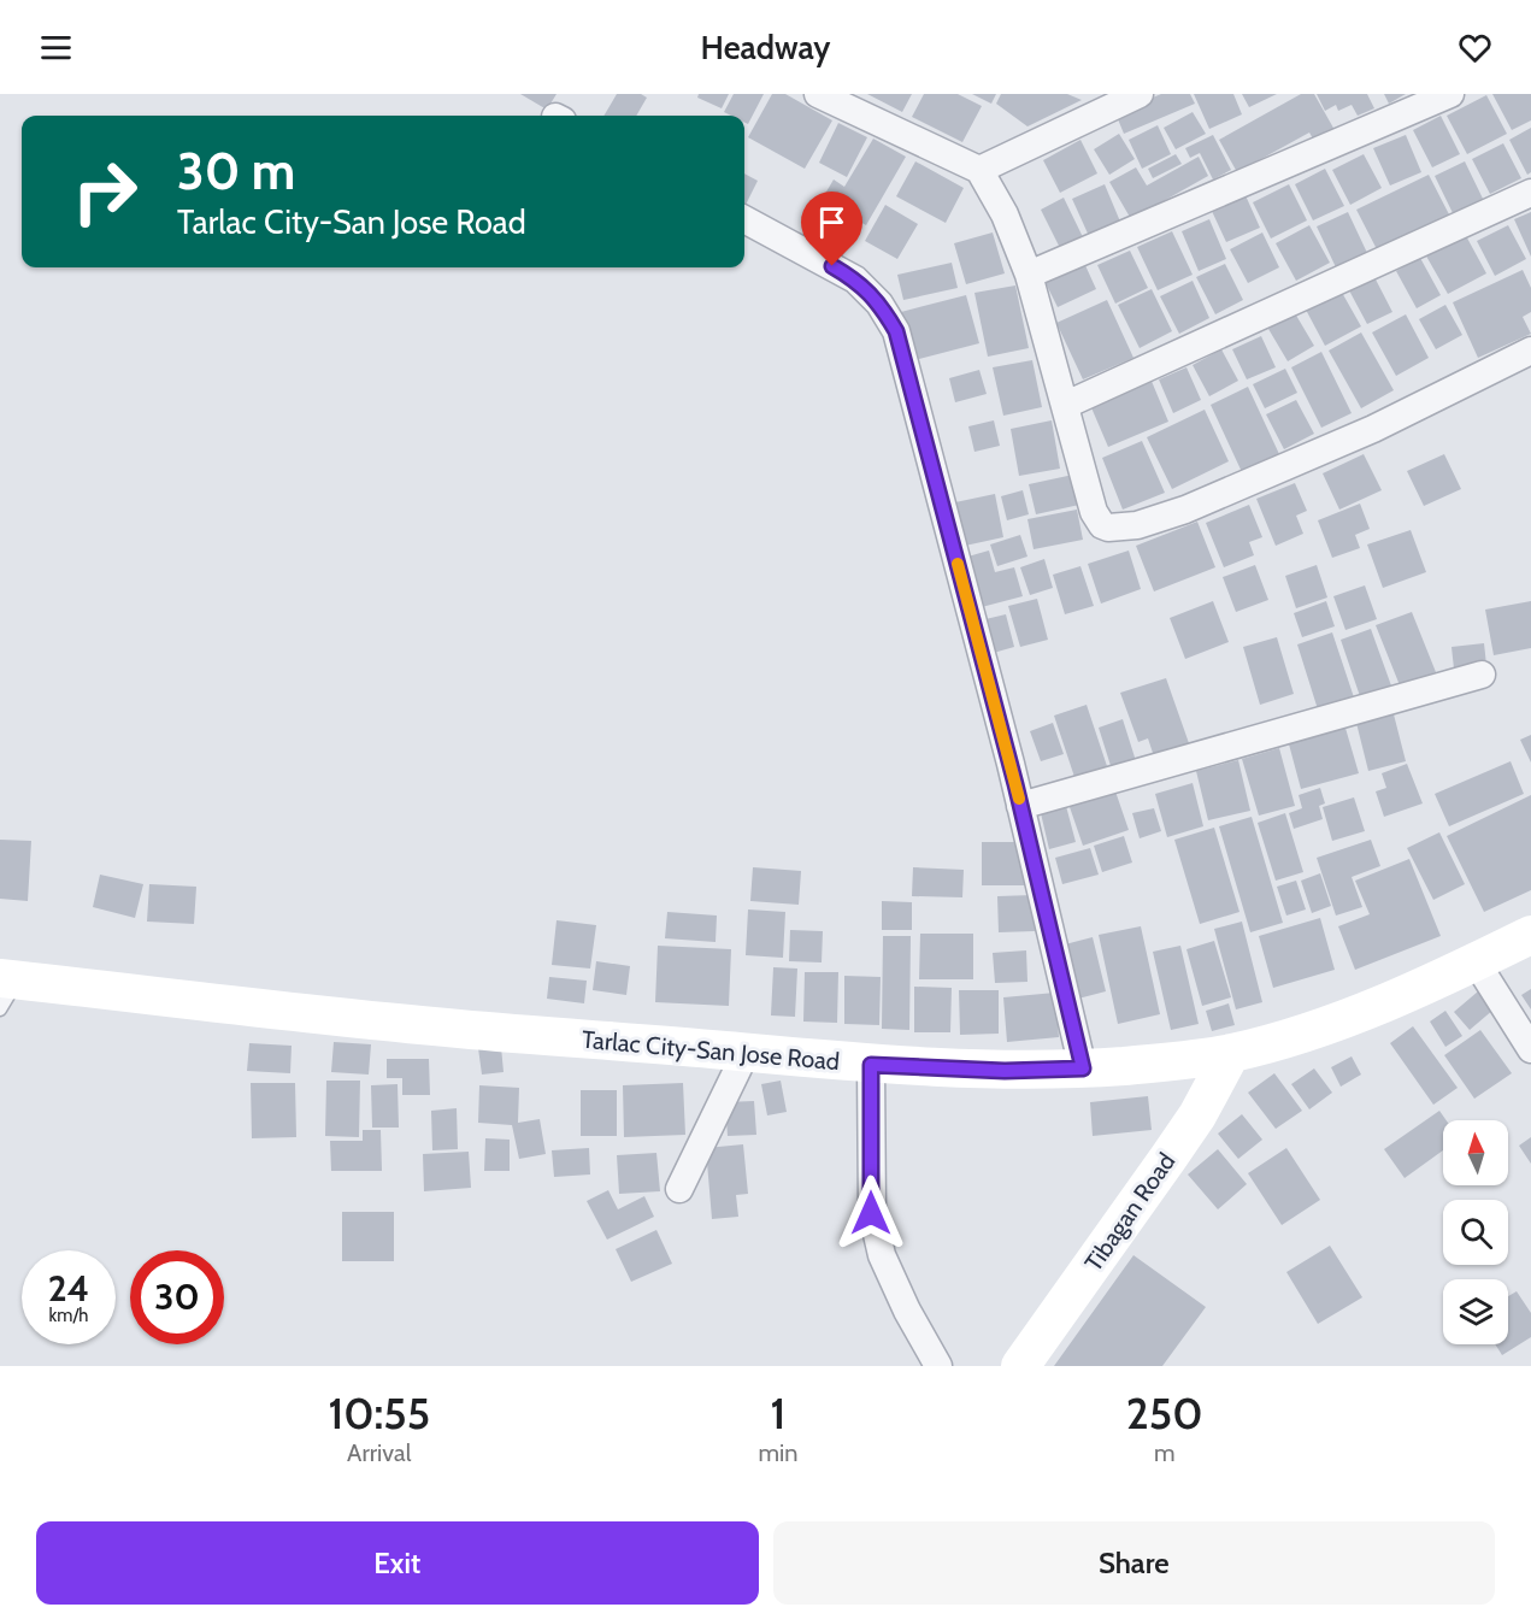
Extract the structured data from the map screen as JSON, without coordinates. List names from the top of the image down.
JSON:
{
  "streets": {
    "main road": ["Tarlac City-San Jose Road", "Tibagan Road"]
  },
  "crossings": [
    ["Tarlac City-San Jose Road", "Tibagan Road"]
  ],
  "north": "top",
  "page": {
    "header": "Headway",
    "turn": ["30 m", "Tarlac City-San Jose Road"],
    "speed": "24 km/h",
    "limit": "30",
    "eta": [
      "10:55",
      "Arrival",
      "1",
      "min",
      "250",
      "m"
    ],
    "buttons": ["Exit", "Share"]
  }
}
